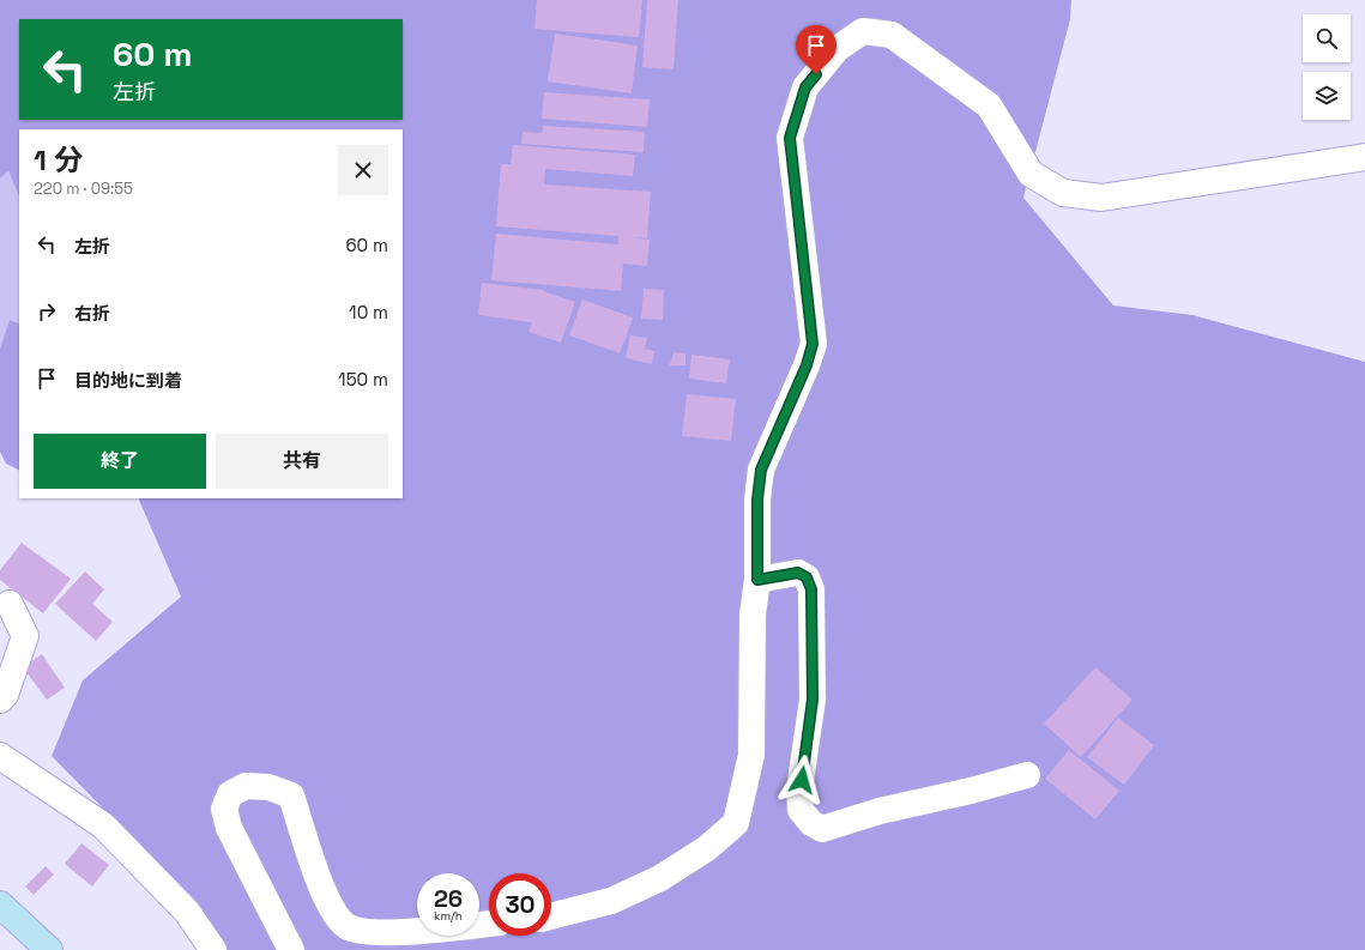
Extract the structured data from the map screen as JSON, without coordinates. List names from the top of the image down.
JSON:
{
  "page": {
    "turn": ["60 m", "左折"],
    "heading": ["1 分", "220 m · 09:55"],
    "list": [
      {
        "name": "左折",
        "value": "60 m"
      },
      {
        "name": "右折",
        "value": "10 m"
      },
      {
        "name": "目的地に到着",
        "value": "150 m"
      }
    ],
    "buttons": ["終了", "共有"],
    "speed": "26 km/h",
    "limit": "30"
  }
}
